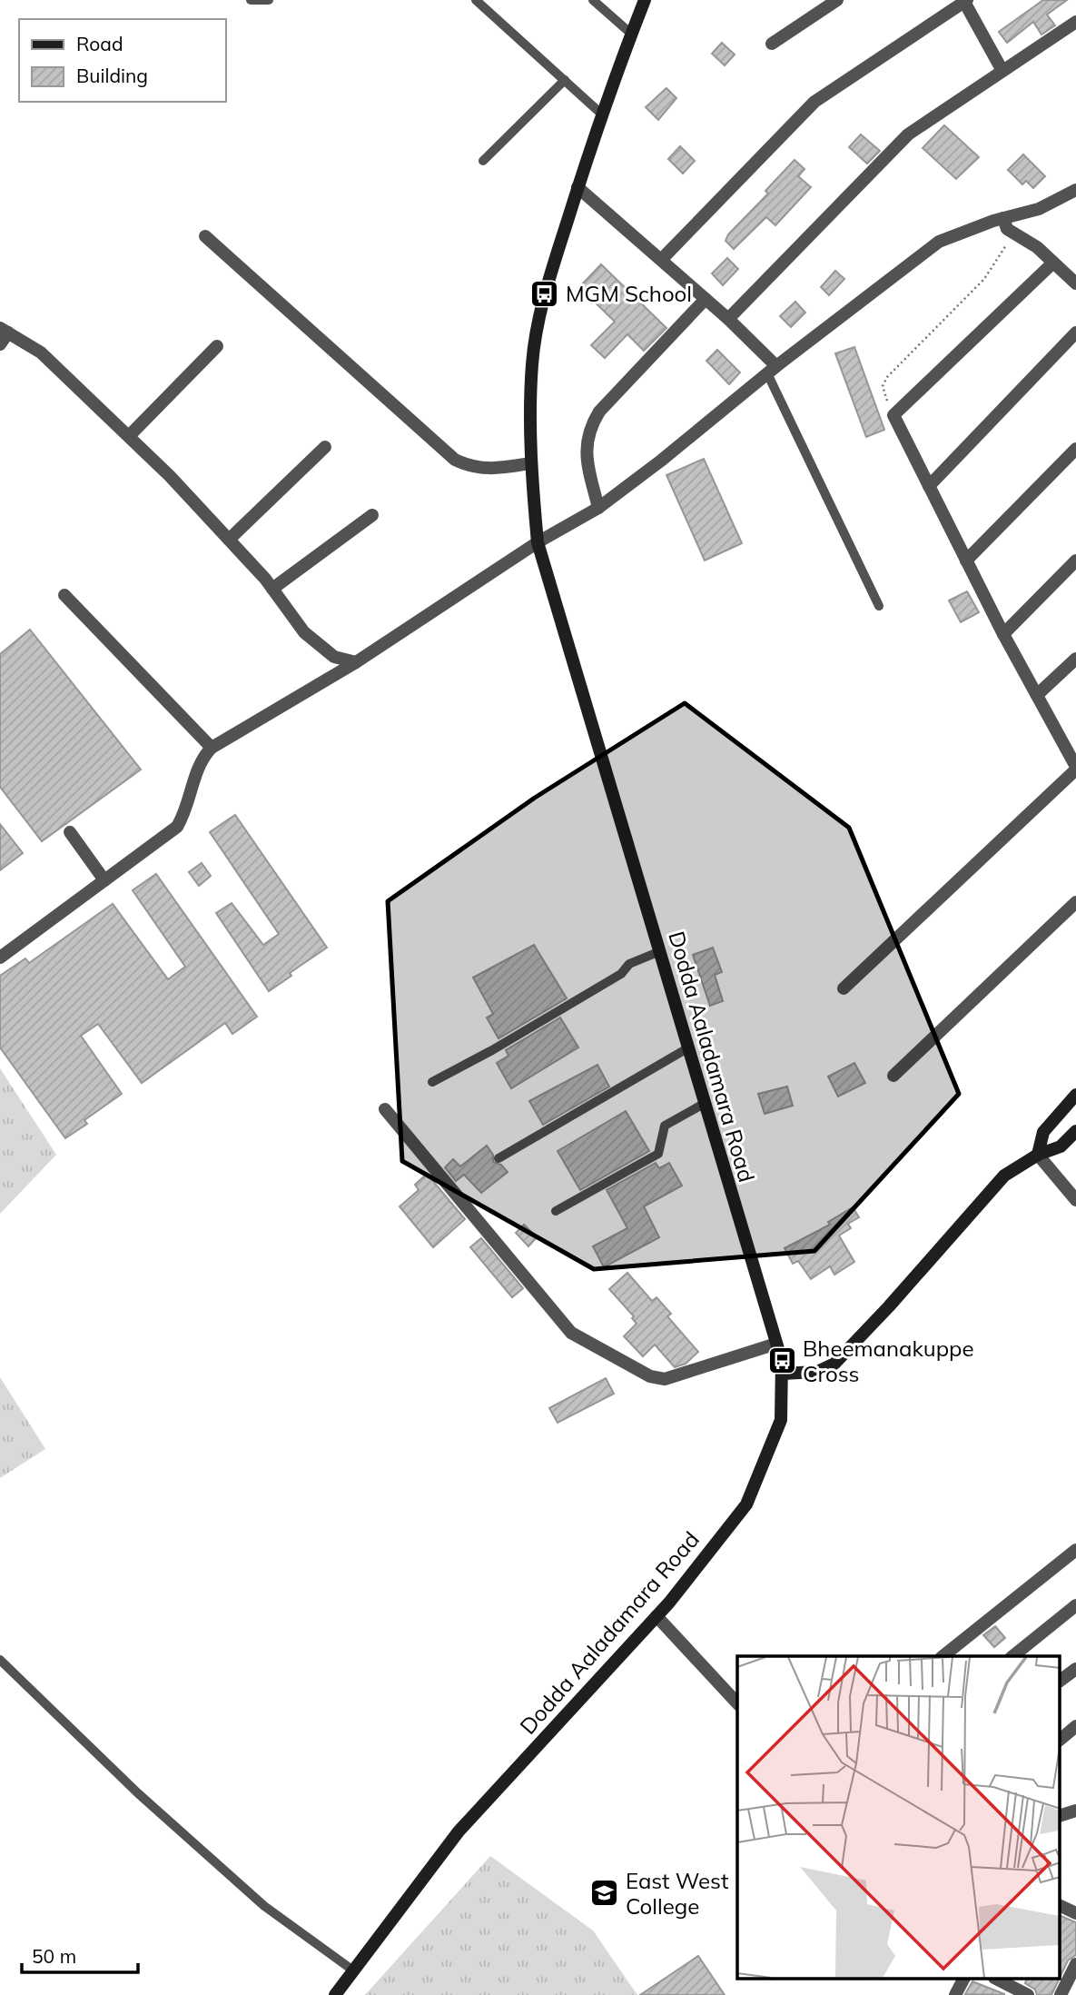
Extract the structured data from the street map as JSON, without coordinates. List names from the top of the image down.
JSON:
{
  "streets": {
    "main road": ["Dodda Aaladamara Road"]
  },
  "places": {
    "bus stop": ["MGM School", "Bheemanakuppe Cross"],
    "school or university": ["East West College"]
  },
  "legend": ["Road", "Building"],
  "scale_bar": "50 m"
}
